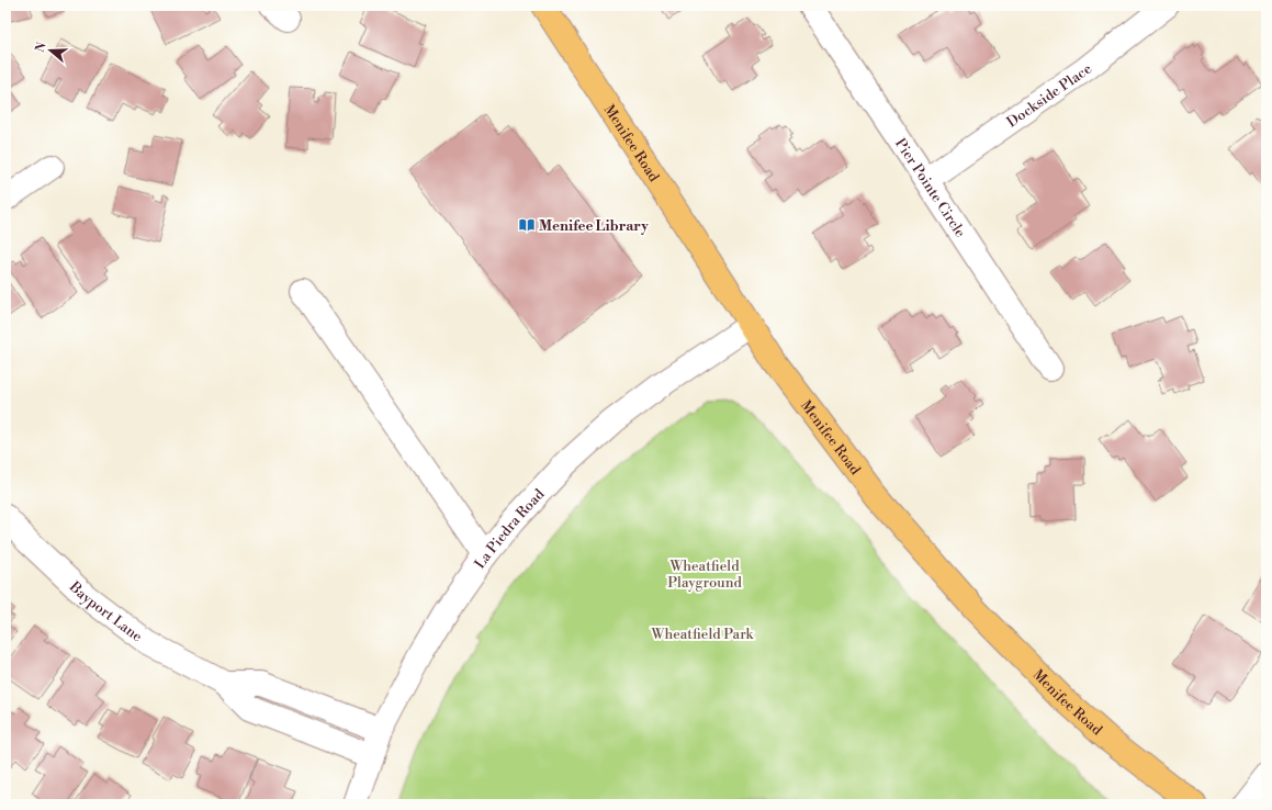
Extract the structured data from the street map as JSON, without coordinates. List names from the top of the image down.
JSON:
{
  "streets": {
    "main road": ["Menifee Road"],
    "street": [
      "Dockside Place",
      "Pier Pointe Circle",
      "La Piedra Road",
      "Bayport Lane"
    ]
  },
  "crossings": [
    ["Dockside Place", "Pier Pointe Circle"],
    ["Menifee Road", "La Piedra Road"],
    ["La Piedra Road", "Bayport Lane"]
  ],
  "parks": ["Wheatfield Playground", "Wheatfield Park"],
  "places": {
    "library": ["Menifee Library"]
  },
  "north": "left"
}
